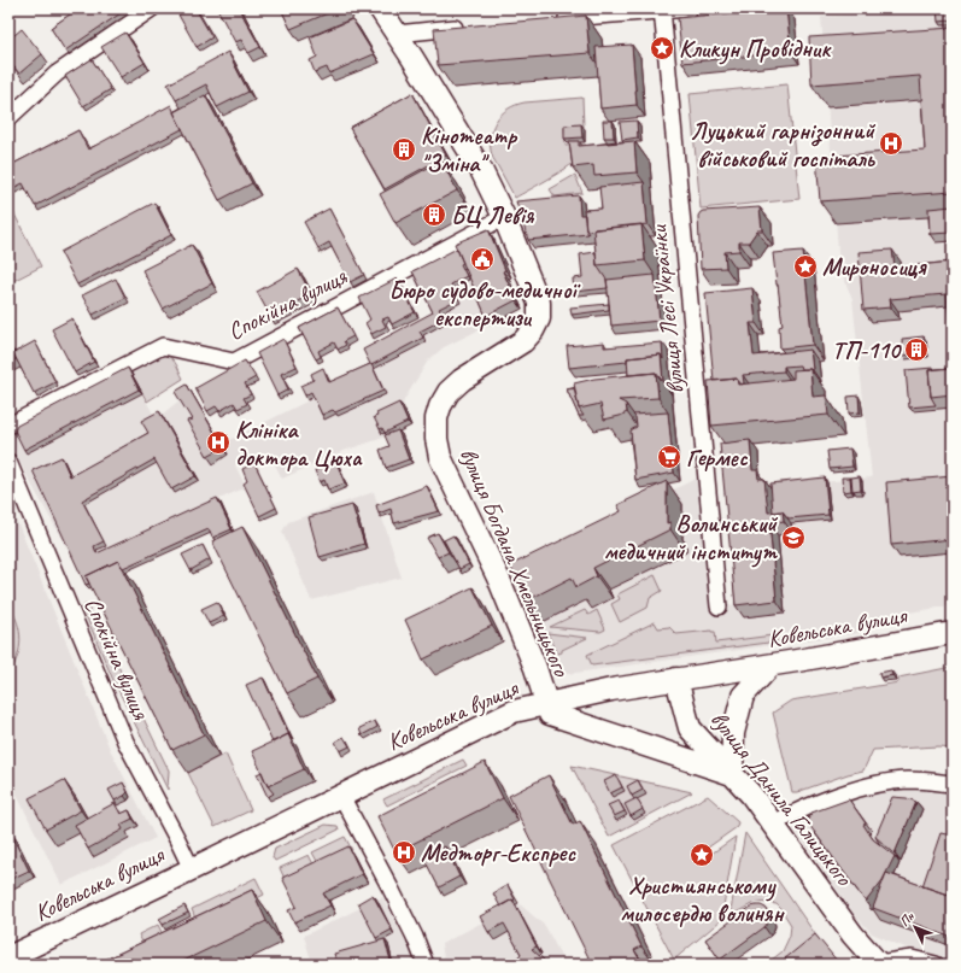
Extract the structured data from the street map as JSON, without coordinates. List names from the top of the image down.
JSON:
{
  "streets": {
    "main road": ["вулиця Богдана Хмельницького", "Ковельська вулиця", "вулиця Данила Галицького"],
    "street": ["Спокійна вулиця", "вулиця Лесі Українки"]
  },
  "crossings": [
    ["Спокійна вулиця", "вулиця Богдана Хмельницького"],
    ["Спокійна вулиця", "Ковельська вулиця"],
    ["вулиця Богдана Хмельницького", "Ковельська вулиця"],
    ["Ковельська вулиця", "вулиця Данила Галицького"]
  ],
  "places": {
    "place": ["Кликун Провідник", "Мироносиця", "Християнському милосердю волинян"],
    "hospital": ["Луцький гарнізонний військовий госпіталь", "Клініка доктора Цюха", "Медторг-Експрес"],
    "building": ["Кінотеатр \"Зміна\"", "БЦ Левія", "ТП-110"],
    "public building": ["Бюро судово-медичної експертизи"],
    "supermarket": ["Гермес"],
    "school or university": ["Волинський медичний інститут"]
  },
  "north": "top left"
}
